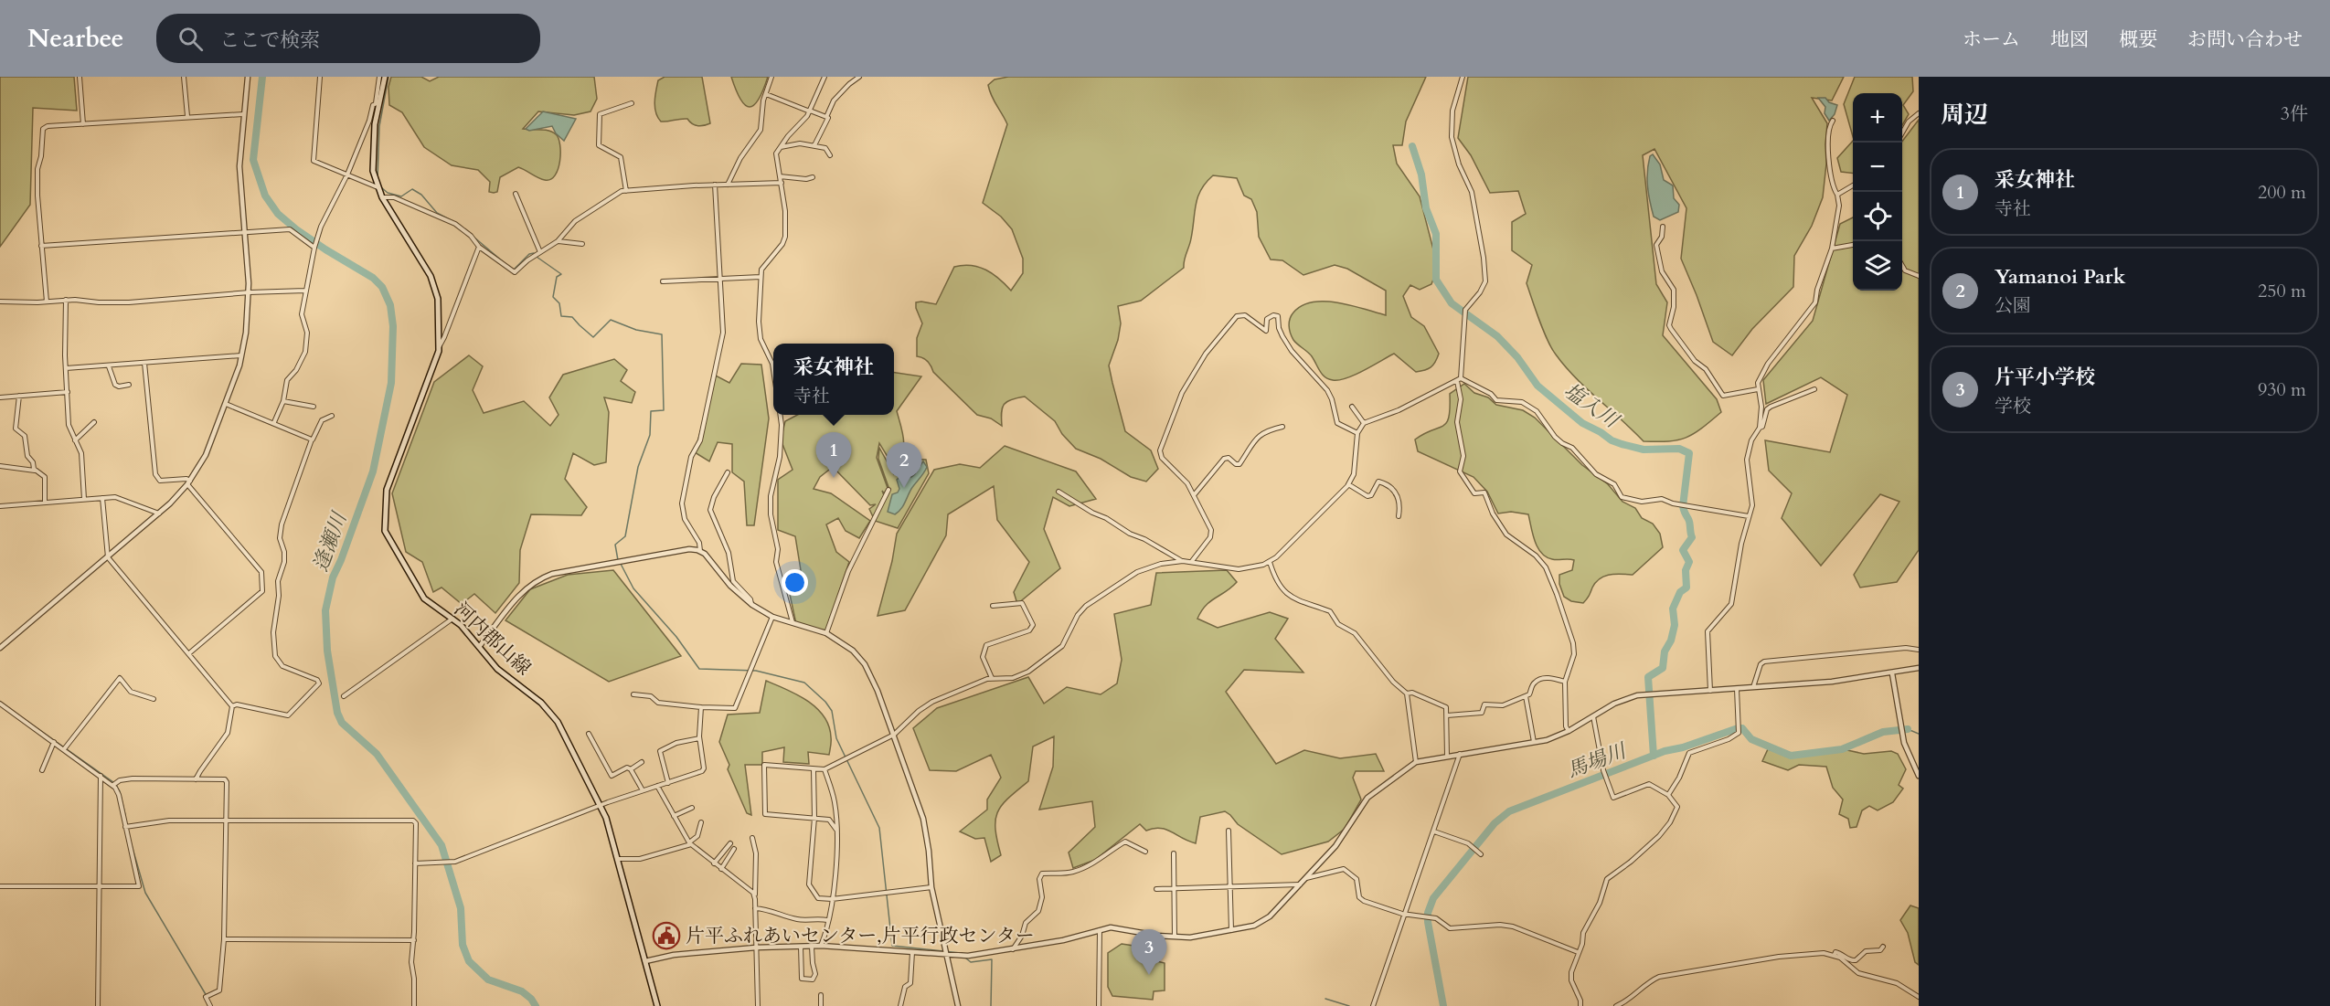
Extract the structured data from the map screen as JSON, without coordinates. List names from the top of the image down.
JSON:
{
  "streets": {
    "main road": ["河内郡山線"]
  },
  "water": ["塩入川", "逢瀬川", "馬場川"],
  "places": {
    "public building": ["片平ふれあいセンター,片平行政センター"]
  },
  "page": {
    "header": "Nearbee",
    "search": "ここで検索",
    "nav": [
      "ホーム",
      "地図",
      "概要",
      "お問い合わせ"
    ],
    "heading": ["周辺", "3件"],
    "map_buttons": ["+", "−"],
    "list": [
      {
        "mark": "1",
        "name": "采女神社",
        "note": "寺社",
        "value": "200 m"
      },
      {
        "mark": "2",
        "name": "Yamanoi Park",
        "note": "公園",
        "value": "250 m"
      },
      {
        "mark": "3",
        "name": "片平小学校",
        "note": "学校",
        "value": "930 m"
      }
    ],
    "popup": ["采女神社", "寺社"],
    "pins": ["1", "2", "3"]
  }
}
